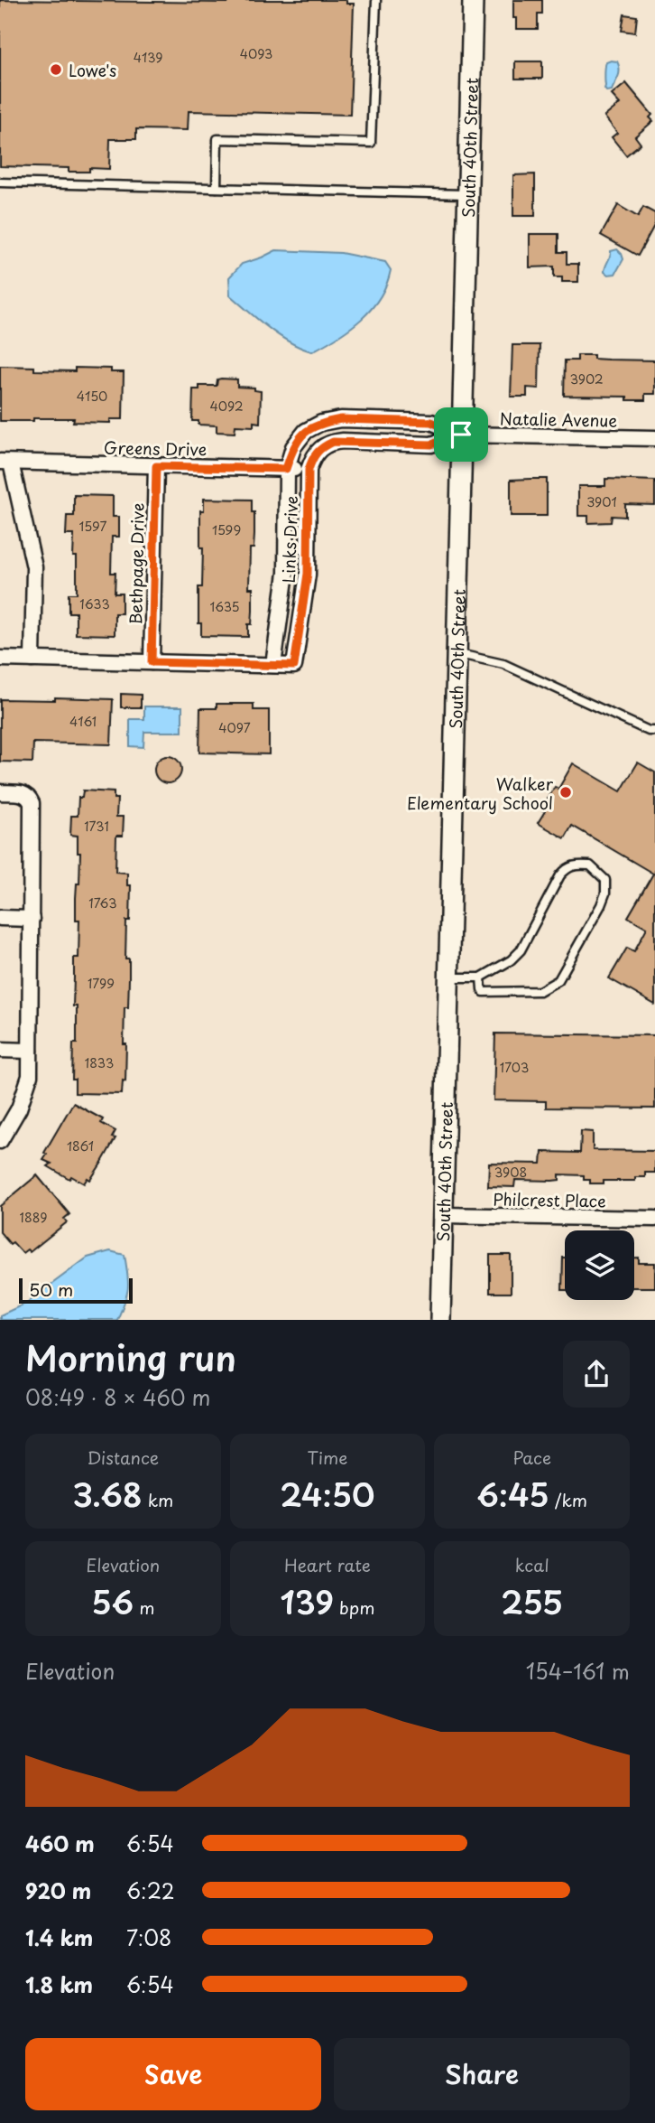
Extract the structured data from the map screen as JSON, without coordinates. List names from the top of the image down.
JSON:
{
  "streets": {
    "street": [
      "South 40th Street",
      "Natalie Avenue",
      "Greens Drive",
      "Links Drive",
      "Bethpage Drive",
      "Philcrest Place"
    ]
  },
  "crossings": [
    ["South 40th Street", "Natalie Avenue"],
    ["South 40th Street", "Links Drive"],
    ["South 40th Street", "Philcrest Place"],
    ["Natalie Avenue", "Links Drive"],
    ["Greens Drive", "Links Drive"],
    ["Greens Drive", "Bethpage Drive"],
    ["Links Drive", "Bethpage Drive"]
  ],
  "places": ["Lowe's", "Walker Elementary School"],
  "house_numbers": [
    "4093",
    "4139",
    "3902",
    "4150",
    "4092",
    "3901",
    "1597",
    "1599",
    "1633",
    "1635",
    "4161",
    "4097",
    "1731",
    "1763",
    "1799",
    "1833",
    "1703",
    "1861",
    "3908",
    "1889"
  ],
  "scale_bar": "50 m",
  "page": {
    "scale": "50 m",
    "heading": ["Morning run", "08:49 · 8 × 460 m"],
    "stats": [
      ["Distance", "3.68 km"],
      ["Time", "24:50"],
      ["Pace", "6:45 /km"],
      ["Elevation", "56 m"],
      ["Heart rate", "139 bpm"],
      ["kcal", "255"]
    ],
    "chart": ["Elevation", "154–161 m"],
    "list": [
      {
        "name": "460 m",
        "note": "6:54"
      },
      {
        "name": "920 m",
        "note": "6:22"
      },
      {
        "name": "1.4 km",
        "note": "7:08"
      },
      {
        "name": "1.8 km",
        "note": "6:54"
      }
    ],
    "buttons": ["Save", "Share"]
  }
}
